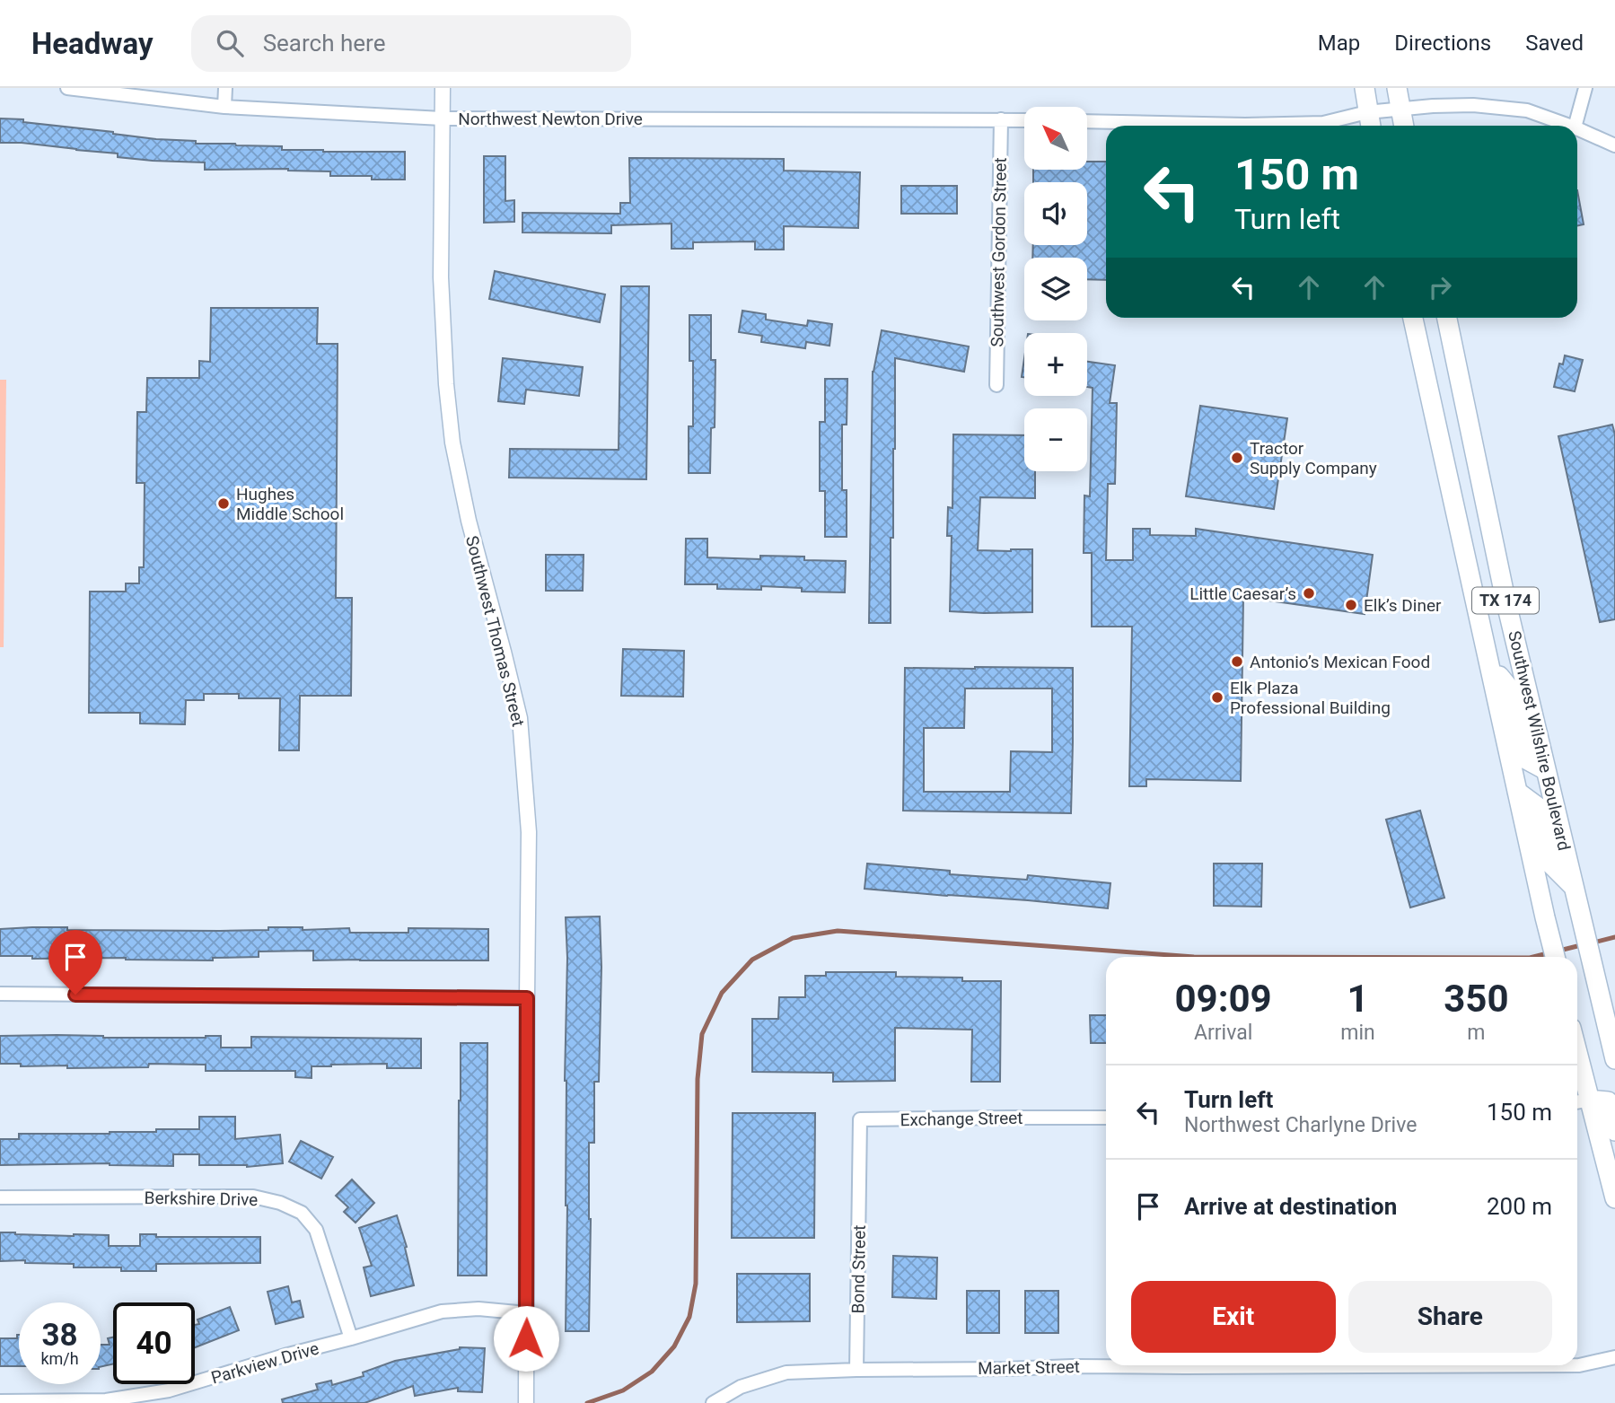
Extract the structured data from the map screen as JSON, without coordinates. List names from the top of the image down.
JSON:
{
  "streets": {
    "main road": ["TX 174", "Southwest Wilshire Boulevard"],
    "street": [
      "Northwest Newton Drive",
      "Southwest Gordon Street",
      "Southwest Thomas Street",
      "Exchange Street",
      "Berkshire Drive",
      "Bond Street",
      "Parkview Drive",
      "Market Street"
    ]
  },
  "crossings": [
    ["Northwest Newton Drive", "Southwest Gordon Street"],
    ["Northwest Newton Drive", "Southwest Thomas Street"],
    ["Southwest Thomas Street", "Parkview Drive"],
    ["Exchange Street", "Bond Street"],
    ["Berkshire Drive", "Parkview Drive"],
    ["Bond Street", "Market Street"]
  ],
  "places": [
    "Tractor Supply Company",
    "Hughes Middle School",
    "Little Caesar’s",
    "Elk’s Diner",
    "Antonio’s Mexican Food",
    "Elk Plaza Professional Building"
  ],
  "north": "top left",
  "page": {
    "header": "Headway",
    "search": "Search here",
    "nav": ["Map", "Directions", "Saved"],
    "map_buttons": ["+", "−"],
    "turn": ["150 m", "Turn left"],
    "eta": [
      "09:09",
      "Arrival",
      "1",
      "min",
      "350",
      "m"
    ],
    "list": [
      {
        "name": "Turn left",
        "note": "Northwest Charlyne Drive",
        "value": "150 m"
      },
      {
        "name": "Arrive at destination",
        "value": "200 m"
      }
    ],
    "buttons": ["Exit", "Share"],
    "speed": "38 km/h",
    "limit": "40"
  }
}
